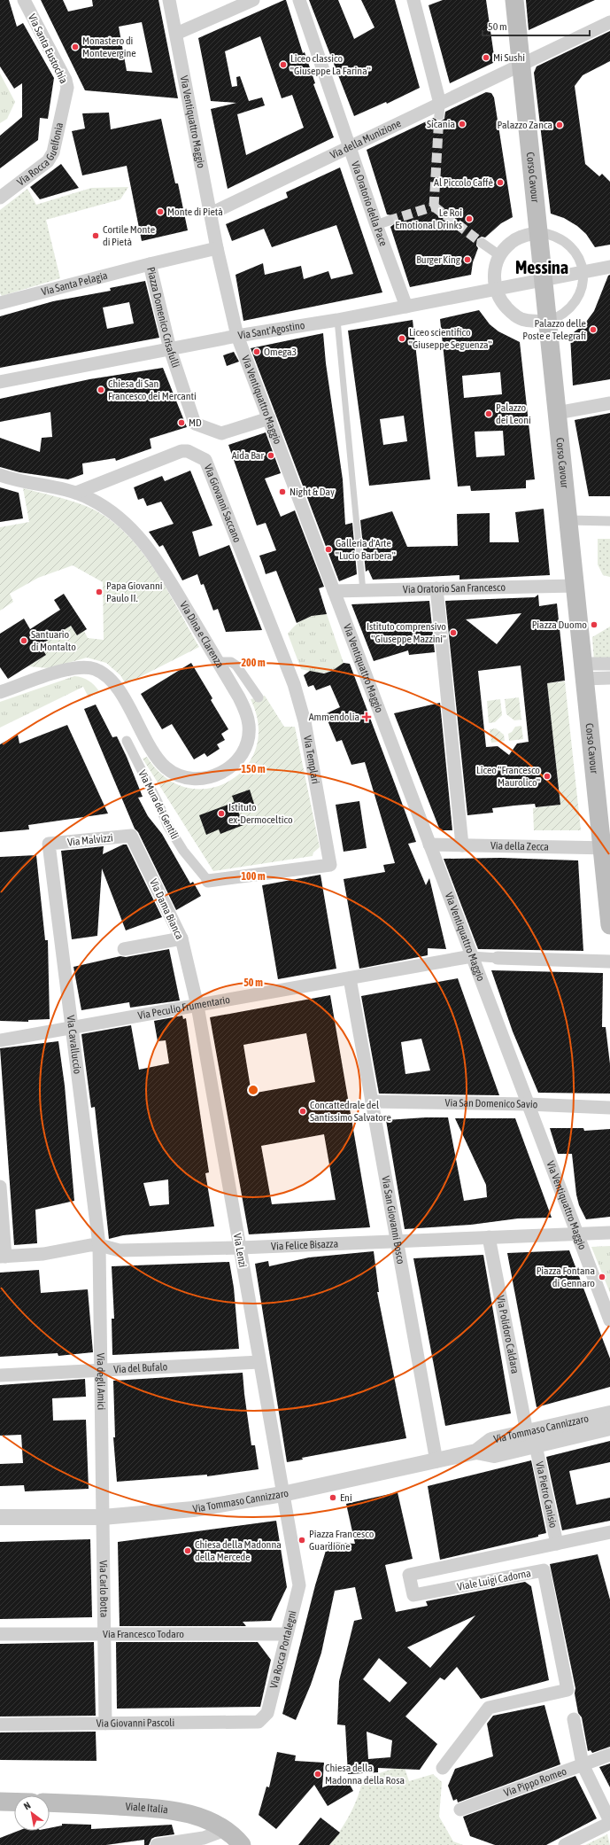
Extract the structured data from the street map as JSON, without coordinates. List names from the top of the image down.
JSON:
{
  "streets": {
    "main road": ["Corso Cavour", "Viale Italia"],
    "street": [
      "Via Santa Eustochia",
      "Via Ventiquattro Maggio",
      "Via della Munizione",
      "Via Rocca Guelfonia",
      "Via Oratorio della Pace",
      "Via Santa Pelagia",
      "Piazza Domenico Crisafulli",
      "Via Sant'Agostino",
      "Via Giovanni Saccano",
      "Via Oratorio San Francesco",
      "Via Dina e Clarenza",
      "Via Templari",
      "Via Mura dei Gentili",
      "Via Malvizzi",
      "Via della Zecca",
      "Via Dama Bianca",
      "Via Peculio Frumentario",
      "Via Cavalluccio",
      "Via San Domenico Savio",
      "Via San Giovanni Bosco",
      "Via Felice Bisazza",
      "Via Lenzi",
      "Via Polidoro Caldara",
      "Via del Bufalo",
      "Via degli Amici",
      "Via Tommaso Cannizzaro",
      "Via Pietro Canisio",
      "Viale Luigi Cadorna",
      "Via Carlo Botta",
      "Via Francesco Todaro",
      "Via Rocca Portalegni",
      "Via Giovanni Pascoli",
      "Via Pippo Romeo"
    ]
  },
  "crossings": [
    ["Via Santa Eustochia", "Via Rocca Guelfonia"],
    ["Via Ventiquattro Maggio", "Via della Munizione"],
    ["Via Ventiquattro Maggio", "Piazza Domenico Crisafulli"],
    ["Via Ventiquattro Maggio", "Via Sant'Agostino"],
    ["Via Ventiquattro Maggio", "Via Oratorio San Francesco"],
    ["Via Ventiquattro Maggio", "Via della Zecca"],
    ["Via Ventiquattro Maggio", "Via Peculio Frumentario"],
    ["Via Ventiquattro Maggio", "Via San Domenico Savio"],
    ["Via Ventiquattro Maggio", "Via Felice Bisazza"],
    ["Via della Munizione", "Corso Cavour"],
    ["Via della Munizione", "Via Oratorio della Pace"],
    ["Corso Cavour", "Via Sant'Agostino"],
    ["Corso Cavour", "Via Oratorio San Francesco"],
    ["Corso Cavour", "Via della Zecca"],
    ["Via Oratorio della Pace", "Via Sant'Agostino"],
    ["Via Santa Pelagia", "Piazza Domenico Crisafulli"],
    ["Piazza Domenico Crisafulli", "Via Sant'Agostino"],
    ["Via Giovanni Saccano", "Via Dina e Clarenza"],
    ["Via Giovanni Saccano", "Via Templari"],
    ["Via Templari", "Via Mura dei Gentili"],
    ["Via Malvizzi", "Via Dama Bianca"],
    ["Via Malvizzi", "Via Cavalluccio"],
    ["Via Dama Bianca", "Via Peculio Frumentario"],
    ["Via Dama Bianca", "Via Lenzi"],
    ["Via Peculio Frumentario", "Via Cavalluccio"],
    ["Via Peculio Frumentario", "Via San Giovanni Bosco"],
    ["Via Peculio Frumentario", "Via Lenzi"],
    ["Via Cavalluccio", "Via Felice Bisazza"],
    ["Via Cavalluccio", "Via degli Amici"],
    ["Via San Domenico Savio", "Via San Giovanni Bosco"],
    ["Via San Giovanni Bosco", "Via Felice Bisazza"],
    ["Via San Giovanni Bosco", "Via Tommaso Cannizzaro"],
    ["Via Felice Bisazza", "Via Lenzi"],
    ["Via Felice Bisazza", "Via Polidoro Caldara"],
    ["Via Felice Bisazza", "Via degli Amici"],
    ["Via Lenzi", "Via del Bufalo"],
    ["Via Lenzi", "Via Tommaso Cannizzaro"],
    ["Via Lenzi", "Via Rocca Portalegni"],
    ["Via Polidoro Caldara", "Via Tommaso Cannizzaro"],
    ["Via Polidoro Caldara", "Via Pietro Canisio"],
    ["Via del Bufalo", "Via degli Amici"],
    ["Via degli Amici", "Via Tommaso Cannizzaro"],
    ["Via degli Amici", "Via Carlo Botta"],
    ["Via Tommaso Cannizzaro", "Via Pietro Canisio"],
    ["Via Tommaso Cannizzaro", "Via Carlo Botta"],
    ["Via Tommaso Cannizzaro", "Via Rocca Portalegni"],
    ["Via Pietro Canisio", "Viale Luigi Cadorna"],
    ["Via Carlo Botta", "Via Francesco Todaro"],
    ["Via Carlo Botta", "Via Giovanni Pascoli"],
    ["Via Francesco Todaro", "Via Rocca Portalegni"],
    ["Via Rocca Portalegni", "Via Giovanni Pascoli"]
  ],
  "districts": ["Messina"],
  "places": {
    "other": [
      "Monastero di Montevergine",
      "Mi Sushi",
      "Liceo classico \"Giuseppe La Farina\"",
      "Sicania",
      "Palazzo Zanca",
      "Al Piccolo Caffè",
      "Monte di Pietà",
      "Le Roi Emotional Drinks",
      "Cortile Monte di Pietà",
      "Burger King",
      "Palazzo delle Poste e Telegrafi",
      "Liceo scientifico \"Giuseppe Seguenza\"",
      "Omega3",
      "Chiesa di San Francesco dei Mercanti",
      "Palazzo dei Leoni",
      "MD",
      "Aida Bar",
      "Night & Day",
      "Galleria d'Arte \"Lucio Barbera\"",
      "Papa Giovanni Paulo II.",
      "Piazza Duomo",
      "Istituto comprensivo \"Giuseppe Mazzini\"",
      "Santuario di Montalto",
      "Liceo \"Francesco Maurolico\"",
      "Istituto ex-Dermoceltico",
      "Concattedrale del Santissimo Salvatore",
      "Piazza Fontana di Gennaro",
      "Eni",
      "Piazza Francesco Guardione",
      "Chiesa della Madonna della Mercede",
      "Chiesa della Madonna della Rosa"
    ],
    "health": ["Ammendolia"]
  },
  "scale_bar": "50 m",
  "north": "top left",
  "rings": [
    "200 m",
    "150 m",
    "100 m",
    "50 m"
  ]
}
